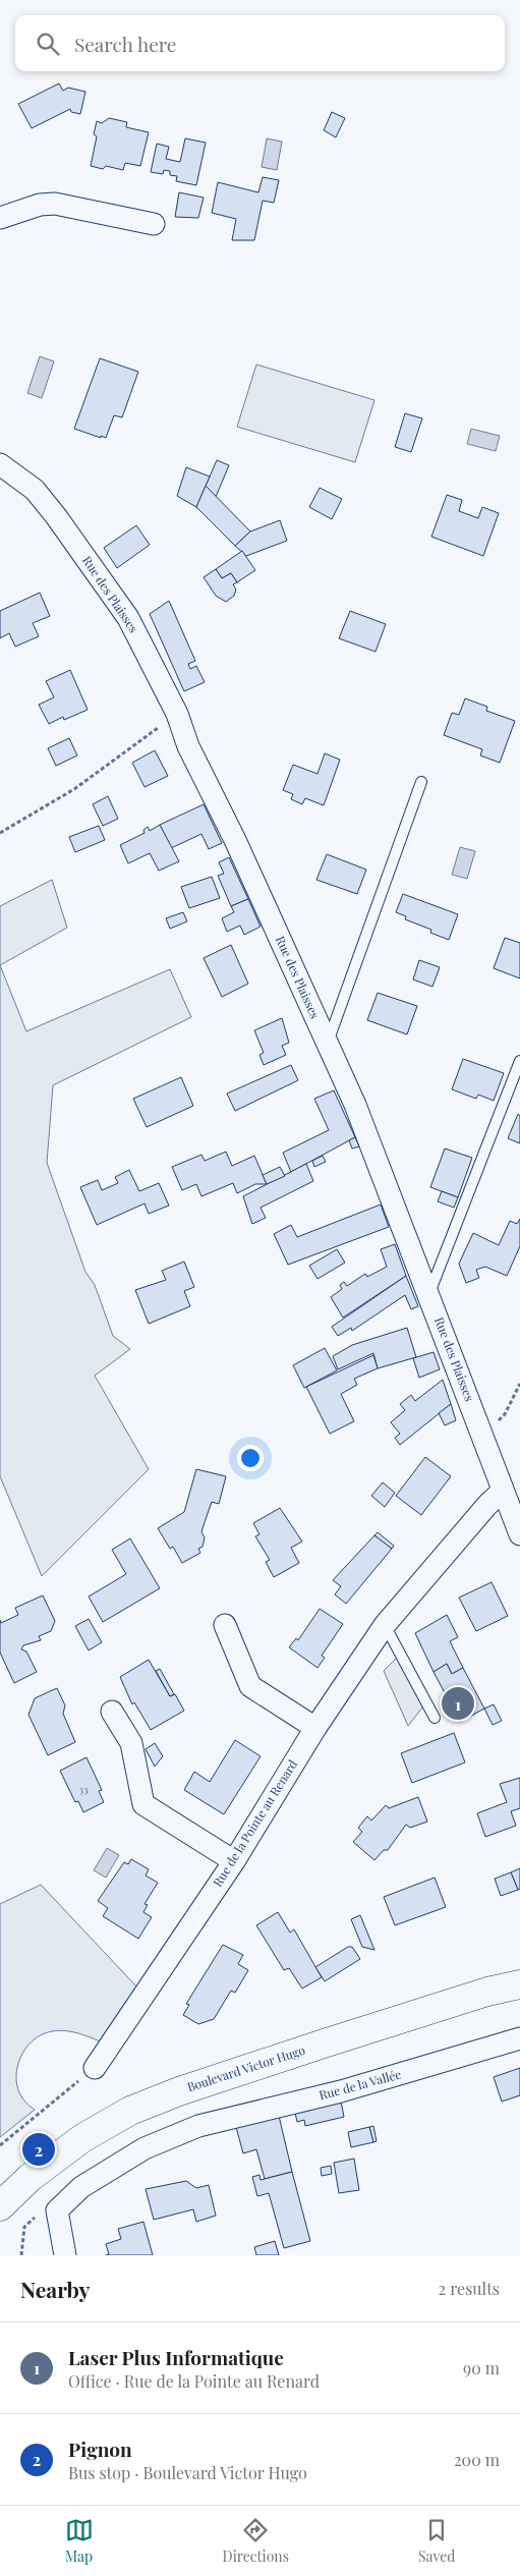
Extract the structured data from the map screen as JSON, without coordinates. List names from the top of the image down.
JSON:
{
  "streets": {
    "main road": ["Boulevard Victor Hugo"],
    "street": ["Rue des Plaisses", "Rue de la Pointe au Renard", "Rue de la Vallée"]
  },
  "crossings": [
    ["Rue des Plaisses", "Rue de la Pointe au Renard"]
  ],
  "house_numbers": ["33"],
  "page": {
    "search": "Search here",
    "pins": ["1", "2"],
    "heading": ["Nearby", "2 results"],
    "list": [
      {
        "mark": "1",
        "name": "Laser Plus Informatique",
        "note": "Office · Rue de la Pointe au Renard",
        "value": "90 m"
      },
      {
        "mark": "2",
        "name": "Pignon",
        "note": "Bus stop · Boulevard Victor Hugo",
        "value": "200 m"
      }
    ],
    "nav": ["Map", "Directions", "Saved"]
  }
}
